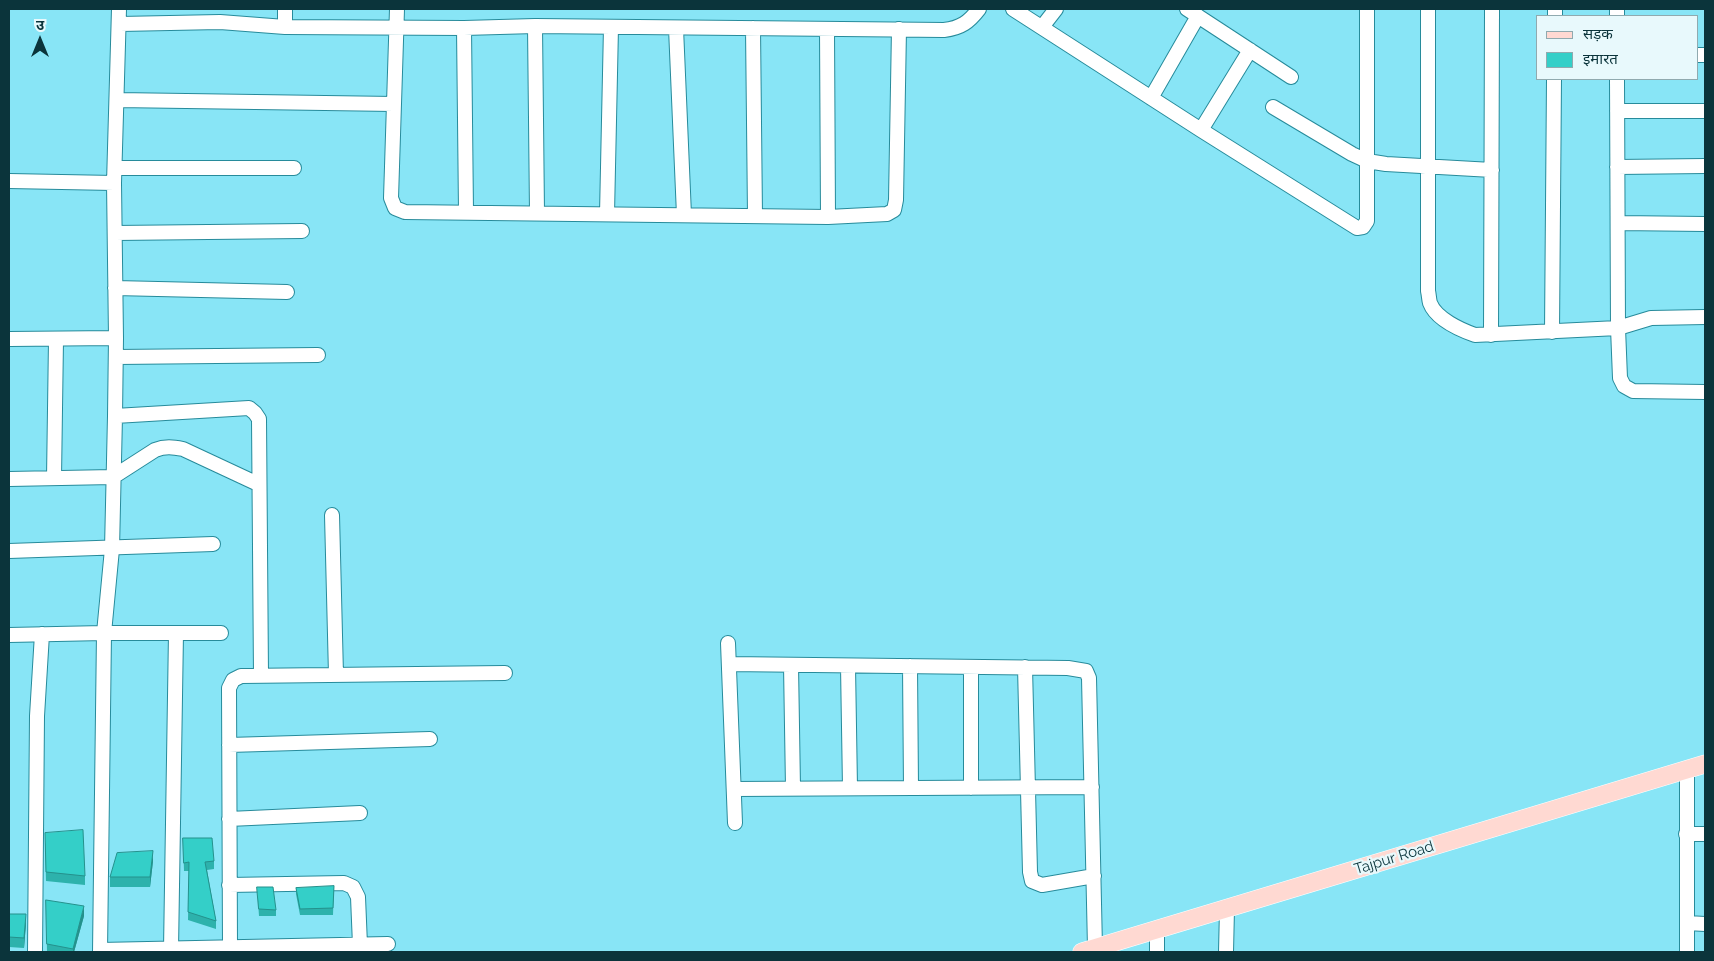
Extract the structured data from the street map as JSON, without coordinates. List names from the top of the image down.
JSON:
{
  "streets": {
    "main road": ["Tajpur Road"]
  },
  "legend": ["सड़क", "इमारत"],
  "north": "top"
}
